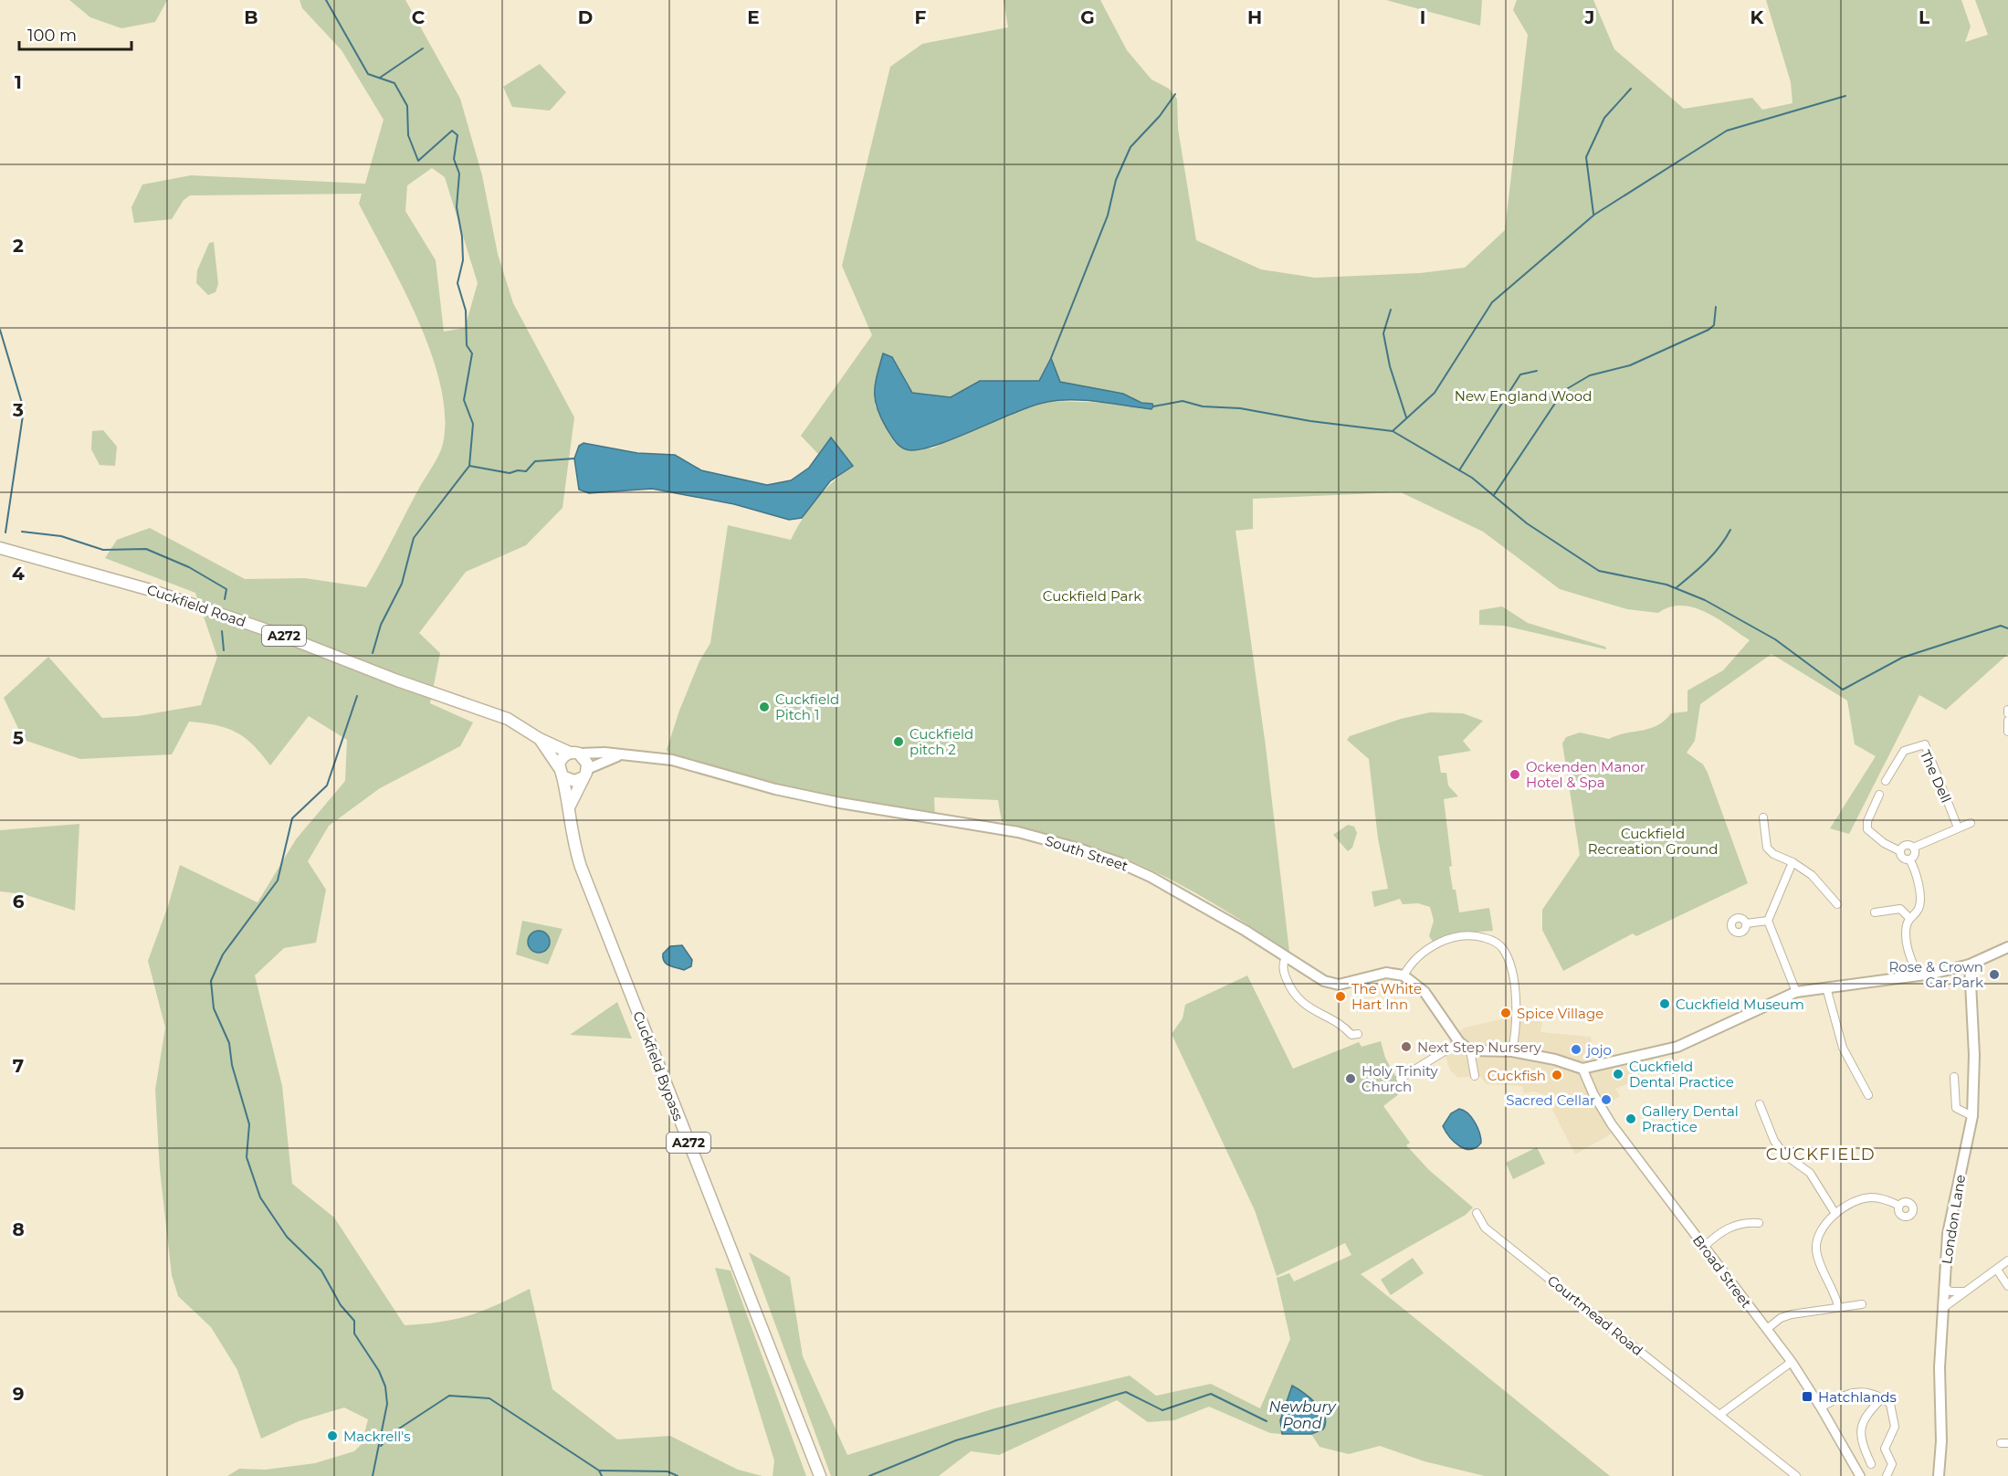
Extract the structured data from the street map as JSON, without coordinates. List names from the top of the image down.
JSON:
{
  "streets": {
    "highway": ["Cuckfield Road", "A272", "Cuckfield Bypass"],
    "main road": ["South Street", "London Lane"],
    "street": ["The Dell", "Broad Street", "Courtmead Road"]
  },
  "crossings": [
    ["Cuckfield Road", "South Street"],
    ["Cuckfield Road", "Cuckfield Bypass"],
    ["South Street", "Cuckfield Bypass"]
  ],
  "districts": ["CUCKFIELD"],
  "water": ["Newbury Pond"],
  "parks": ["New England Wood", "Cuckfield Park", "Cuckfield Recreation Ground"],
  "places": {
    "other": [
      "Cuckfield Pitch 1",
      "Cuckfield pitch 2",
      "Ockenden Manor Hotel & Spa",
      "Rose & Crown Car Park",
      "The White Hart Inn",
      "Cuckfield Museum",
      "Spice Village",
      "Next Step Nursery",
      "jojo",
      "Cuckfield Dental Practice",
      "Cuckfish",
      "Holy Trinity Church",
      "Sacred Cellar",
      "Gallery Dental Practice",
      "Mackrell's"
    ],
    "transit": ["Hatchlands"]
  },
  "scale_bar": "100 m",
  "grid": {
    "columns": [
      "B",
      "C",
      "D",
      "E",
      "F",
      "G",
      "H",
      "I",
      "J",
      "K",
      "L"
    ],
    "rows": [
      "1",
      "2",
      "3",
      "4",
      "5",
      "6",
      "7",
      "8",
      "9"
    ]
  }
}
